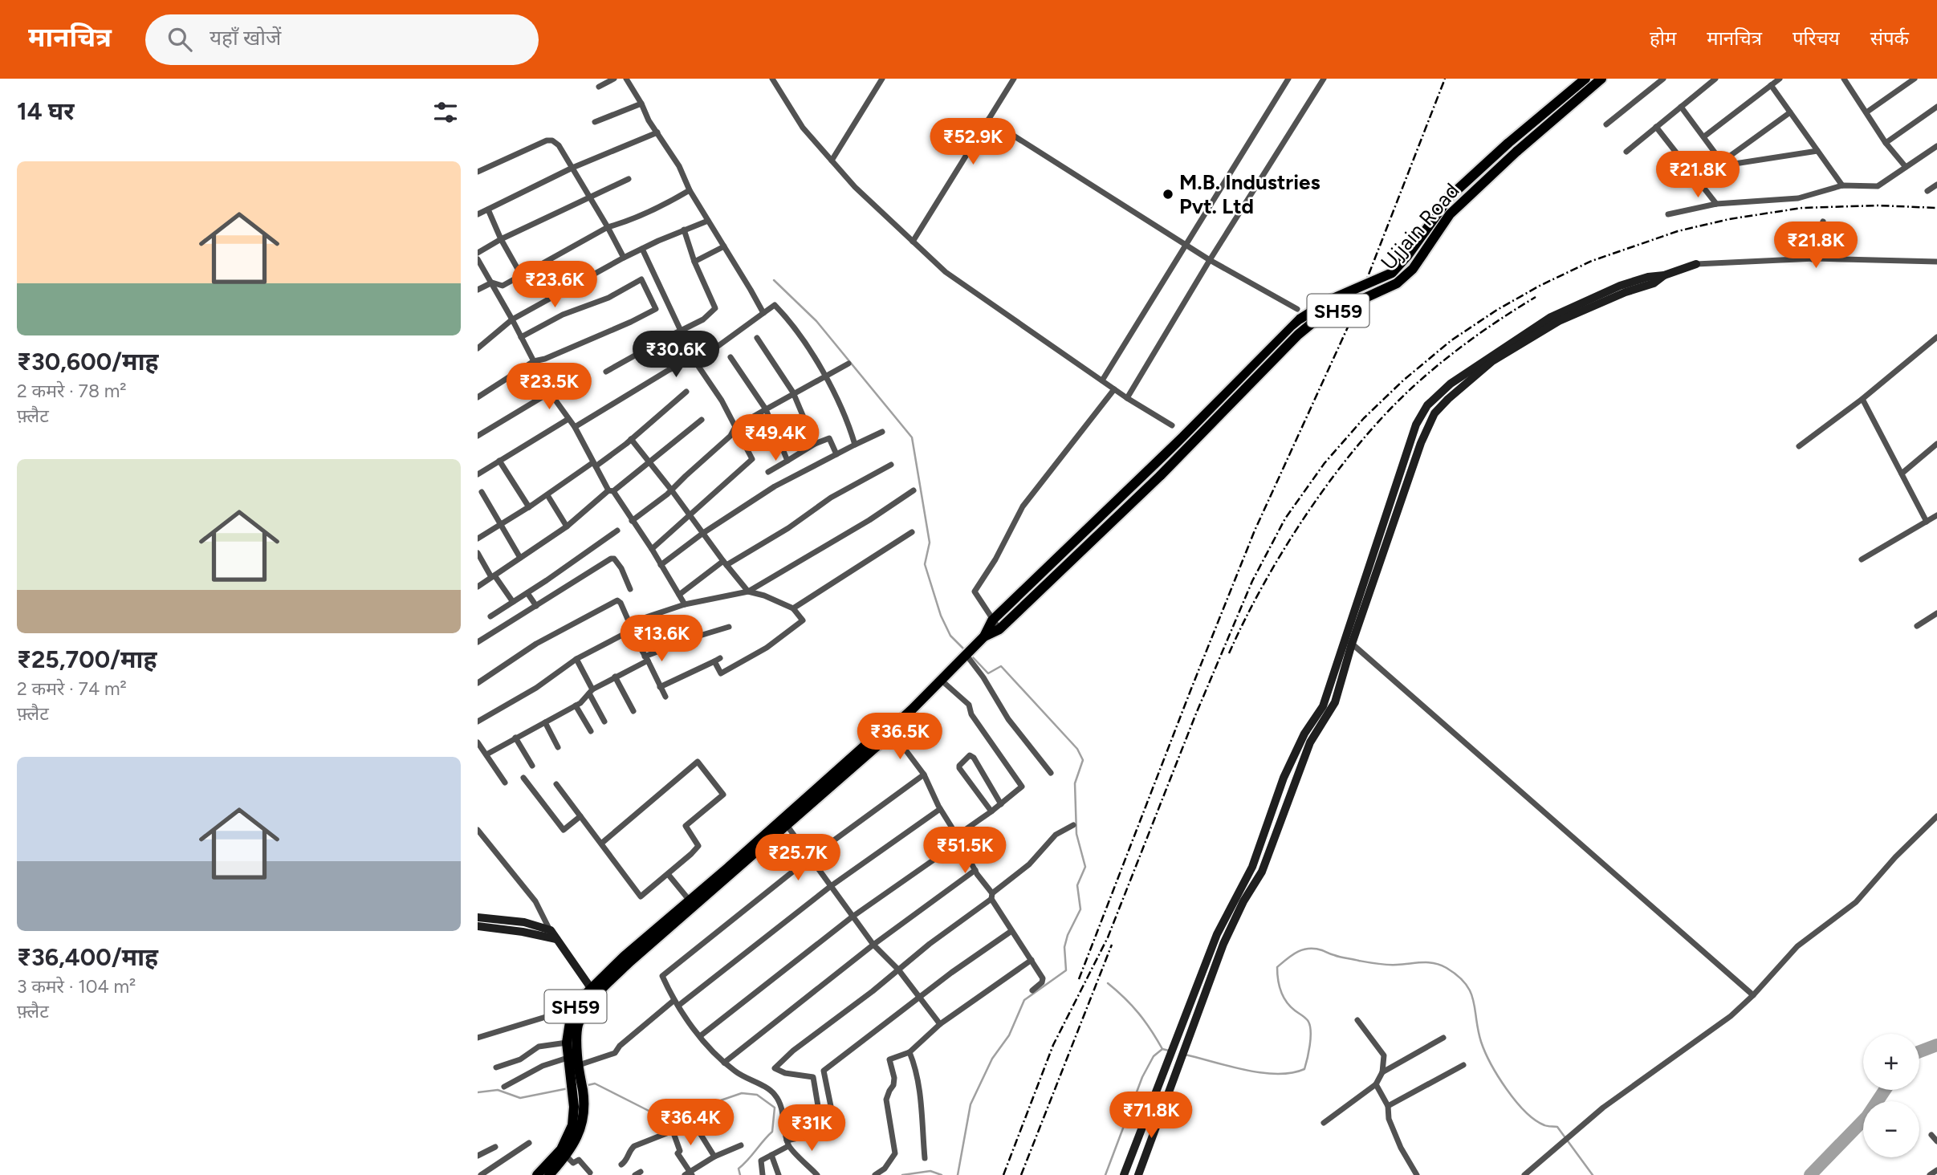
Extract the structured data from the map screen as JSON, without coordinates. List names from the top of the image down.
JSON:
{
  "streets": {
    "main road": ["Ujjain Road", "SH59"]
  },
  "crossings": [
    ["Ujjain Road", "SH59"]
  ],
  "places": ["M.B. Industries Pvt. Ltd"],
  "page": {
    "header": "मानचित्र",
    "search": "यहाँ खोजें",
    "nav": [
      "होम",
      "मानचित्र",
      "परिचय",
      "संपर्क"
    ],
    "heading": "14 घर",
    "price": [
      "₹52.9K",
      "₹21.8K",
      "₹21.8K",
      "₹23.6K",
      "₹30.6K",
      "₹23.5K",
      "₹49.4K",
      "₹13.6K",
      "₹36.5K",
      "₹51.5K",
      "₹25.7K",
      "₹71.8K",
      "₹36.4K",
      "₹31K"
    ],
    "list": [
      {
        "name": "₹30,600/माह",
        "note": "2 कमरे · 78 m² · फ़्लैट"
      },
      {
        "name": "₹25,700/माह",
        "note": "2 कमरे · 74 m² · फ़्लैट"
      },
      {
        "name": "₹36,400/माह",
        "note": "3 कमरे · 104 m² · फ़्लैट"
      }
    ],
    "map_buttons": ["+", "−"]
  }
}
